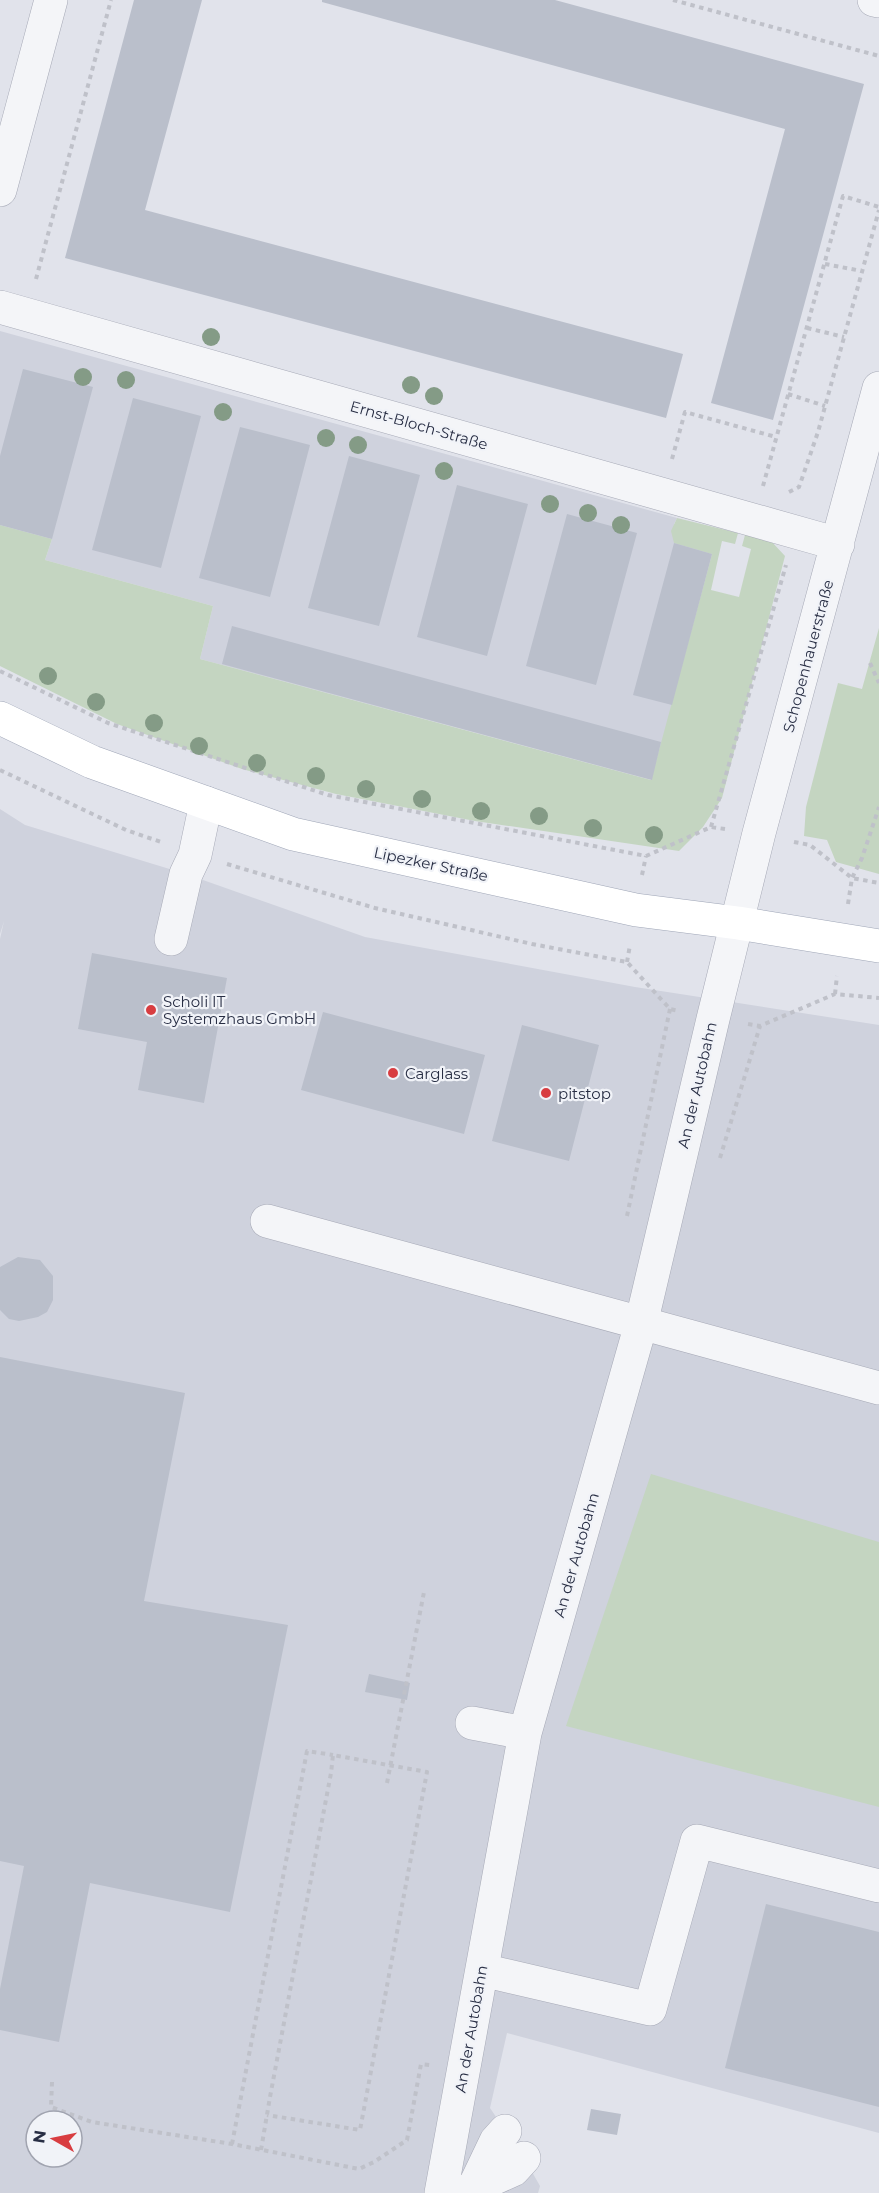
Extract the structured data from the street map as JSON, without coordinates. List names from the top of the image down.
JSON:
{
  "streets": {
    "main road": ["Lipezker Straße"],
    "street": ["Ernst-Bloch-Straße", "Schopenhauerstraße", "An der Autobahn"]
  },
  "crossings": [
    ["Ernst-Bloch-Straße", "Schopenhauerstraße"],
    ["Schopenhauerstraße", "Lipezker Straße"],
    ["Schopenhauerstraße", "An der Autobahn"],
    ["Lipezker Straße", "An der Autobahn"]
  ],
  "places": ["Scholi IT Systemzhaus GmbH", "Carglass", "pitstop"],
  "north": "left"
}
